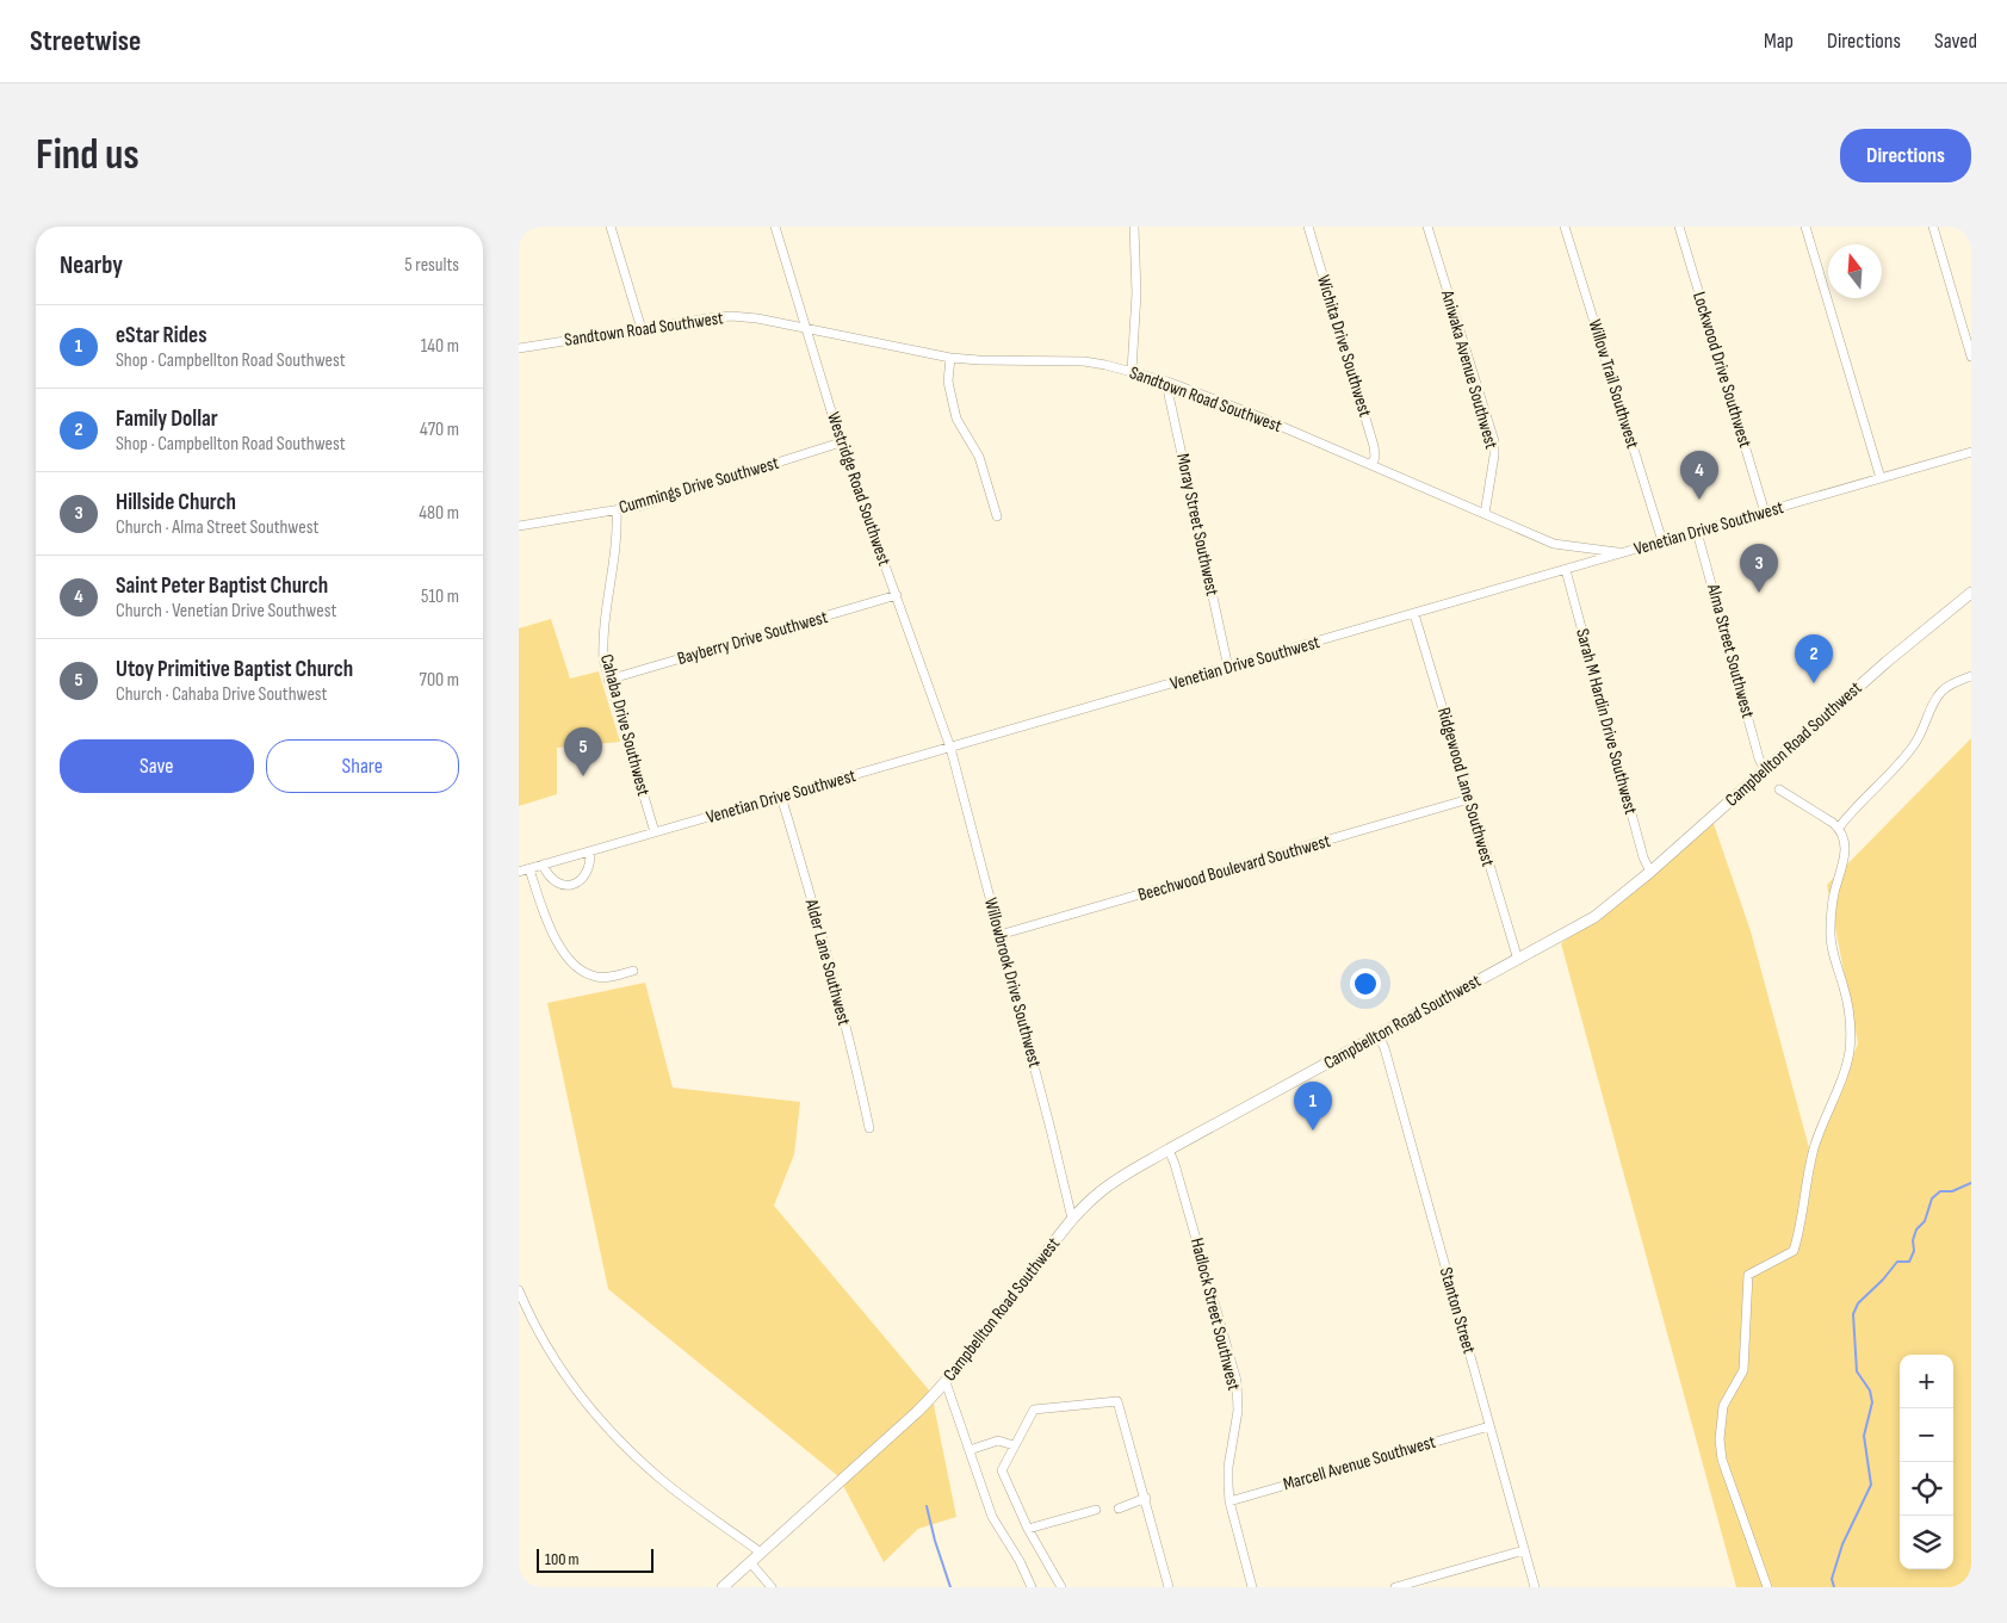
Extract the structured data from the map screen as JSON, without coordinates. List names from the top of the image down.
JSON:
{
  "streets": {
    "main road": ["Campbellton Road Southwest"],
    "street": [
      "Sandtown Road Southwest",
      "Wichita Drive Southwest",
      "Aniwaka Avenue Southwest",
      "Lockwood Drive Southwest",
      "Willow Trail Southwest",
      "Cummings Drive Southwest",
      "Westridge Road Southwest",
      "Moray Street Southwest",
      "Venetian Drive Southwest",
      "Bayberry Drive Southwest",
      "Alma Street Southwest",
      "Sarah M Hardin Drive Southwest",
      "Cahaba Drive Southwest",
      "Ridgewood Lane Southwest",
      "Beechwood Boulevard Southwest",
      "Alder Lane Southwest",
      "Willowbrook Drive Southwest",
      "Stanton Street",
      "Hadlock Street Southwest",
      "Marcell Avenue Southwest"
    ]
  },
  "crossings": [
    ["Sandtown Road Southwest", "Wichita Drive Southwest"],
    ["Sandtown Road Southwest", "Aniwaka Avenue Southwest"],
    ["Sandtown Road Southwest", "Westridge Road Southwest"],
    ["Sandtown Road Southwest", "Moray Street Southwest"],
    ["Sandtown Road Southwest", "Venetian Drive Southwest"],
    ["Lockwood Drive Southwest", "Venetian Drive Southwest"],
    ["Willow Trail Southwest", "Venetian Drive Southwest"],
    ["Cummings Drive Southwest", "Westridge Road Southwest"],
    ["Cummings Drive Southwest", "Cahaba Drive Southwest"],
    ["Westridge Road Southwest", "Venetian Drive Southwest"],
    ["Westridge Road Southwest", "Bayberry Drive Southwest"],
    ["Westridge Road Southwest", "Willowbrook Drive Southwest"],
    ["Moray Street Southwest", "Venetian Drive Southwest"],
    ["Venetian Drive Southwest", "Alma Street Southwest"],
    ["Venetian Drive Southwest", "Sarah M Hardin Drive Southwest"],
    ["Venetian Drive Southwest", "Cahaba Drive Southwest"],
    ["Venetian Drive Southwest", "Ridgewood Lane Southwest"],
    ["Venetian Drive Southwest", "Alder Lane Southwest"],
    ["Venetian Drive Southwest", "Willowbrook Drive Southwest"],
    ["Bayberry Drive Southwest", "Cahaba Drive Southwest"],
    ["Alma Street Southwest", "Campbellton Road Southwest"],
    ["Sarah M Hardin Drive Southwest", "Campbellton Road Southwest"],
    ["Campbellton Road Southwest", "Ridgewood Lane Southwest"],
    ["Campbellton Road Southwest", "Willowbrook Drive Southwest"],
    ["Campbellton Road Southwest", "Stanton Street"],
    ["Campbellton Road Southwest", "Hadlock Street Southwest"],
    ["Ridgewood Lane Southwest", "Beechwood Boulevard Southwest"],
    ["Beechwood Boulevard Southwest", "Willowbrook Drive Southwest"],
    ["Stanton Street", "Marcell Avenue Southwest"],
    ["Hadlock Street Southwest", "Marcell Avenue Southwest"]
  ],
  "scale_bar": "100 m",
  "north": "top",
  "page": {
    "header": "Streetwise",
    "nav": ["Map", "Directions", "Saved"],
    "buttons": [
      "Directions",
      ["Save", "Share"]
    ],
    "title": "Find us",
    "heading": ["Nearby", "5 results"],
    "list": [
      {
        "mark": "1",
        "name": "eStar Rides",
        "note": "Shop · Campbellton Road Southwest",
        "value": "140 m"
      },
      {
        "mark": "2",
        "name": "Family Dollar",
        "note": "Shop · Campbellton Road Southwest",
        "value": "470 m"
      },
      {
        "mark": "3",
        "name": "Hillside Church",
        "note": "Church · Alma Street Southwest",
        "value": "480 m"
      },
      {
        "mark": "4",
        "name": "Saint Peter Baptist Church",
        "note": "Church · Venetian Drive Southwest",
        "value": "510 m"
      },
      {
        "mark": "5",
        "name": "Utoy Primitive Baptist Church",
        "note": "Church · Cahaba Drive Southwest",
        "value": "700 m"
      }
    ],
    "pins": [
      "4",
      "3",
      "2",
      "5",
      "1"
    ],
    "map_buttons": ["+", "−"],
    "scale": "100 m"
  }
}
